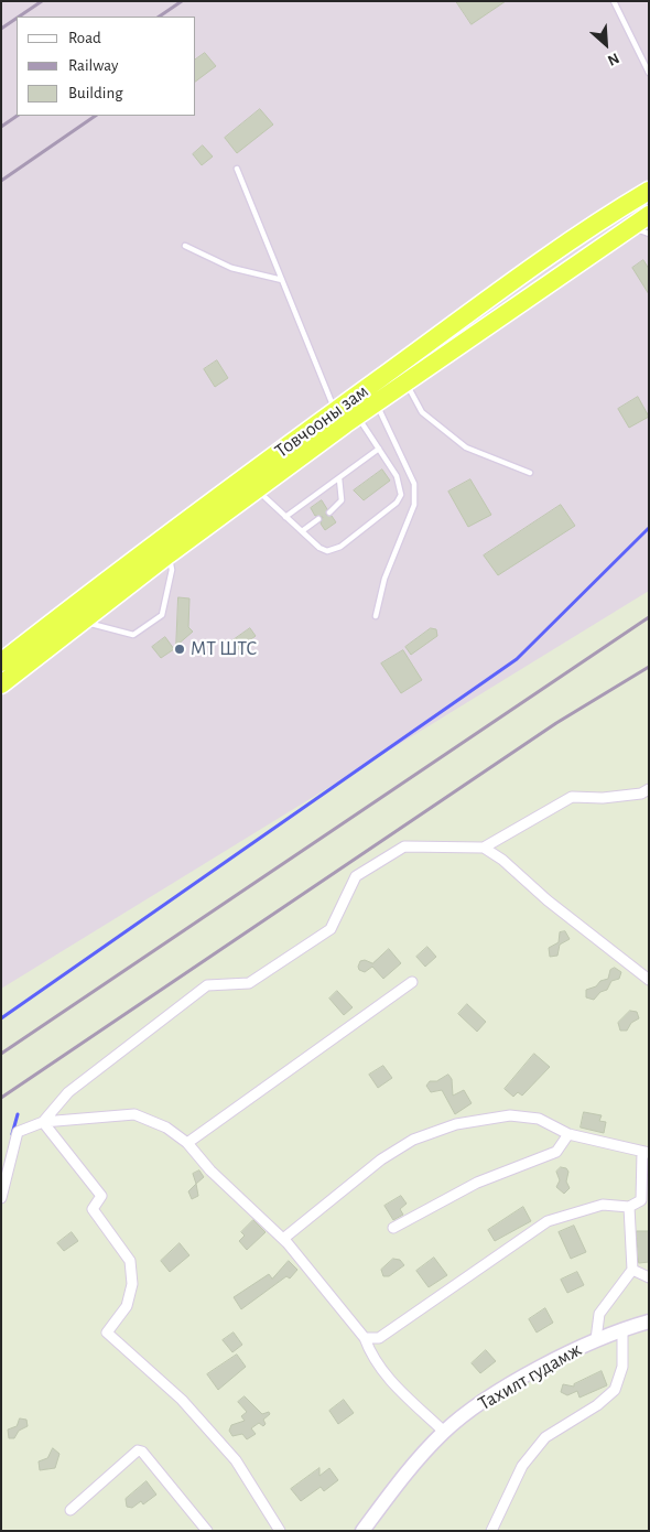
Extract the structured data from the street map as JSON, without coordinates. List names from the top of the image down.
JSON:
{
  "streets": {
    "highway": ["Товчооны зам"],
    "main road": ["Тахилт гудамж"]
  },
  "places": ["MT ШТС"],
  "legend": ["Road", "Railway", "Building"],
  "north": "bottom right"
}
